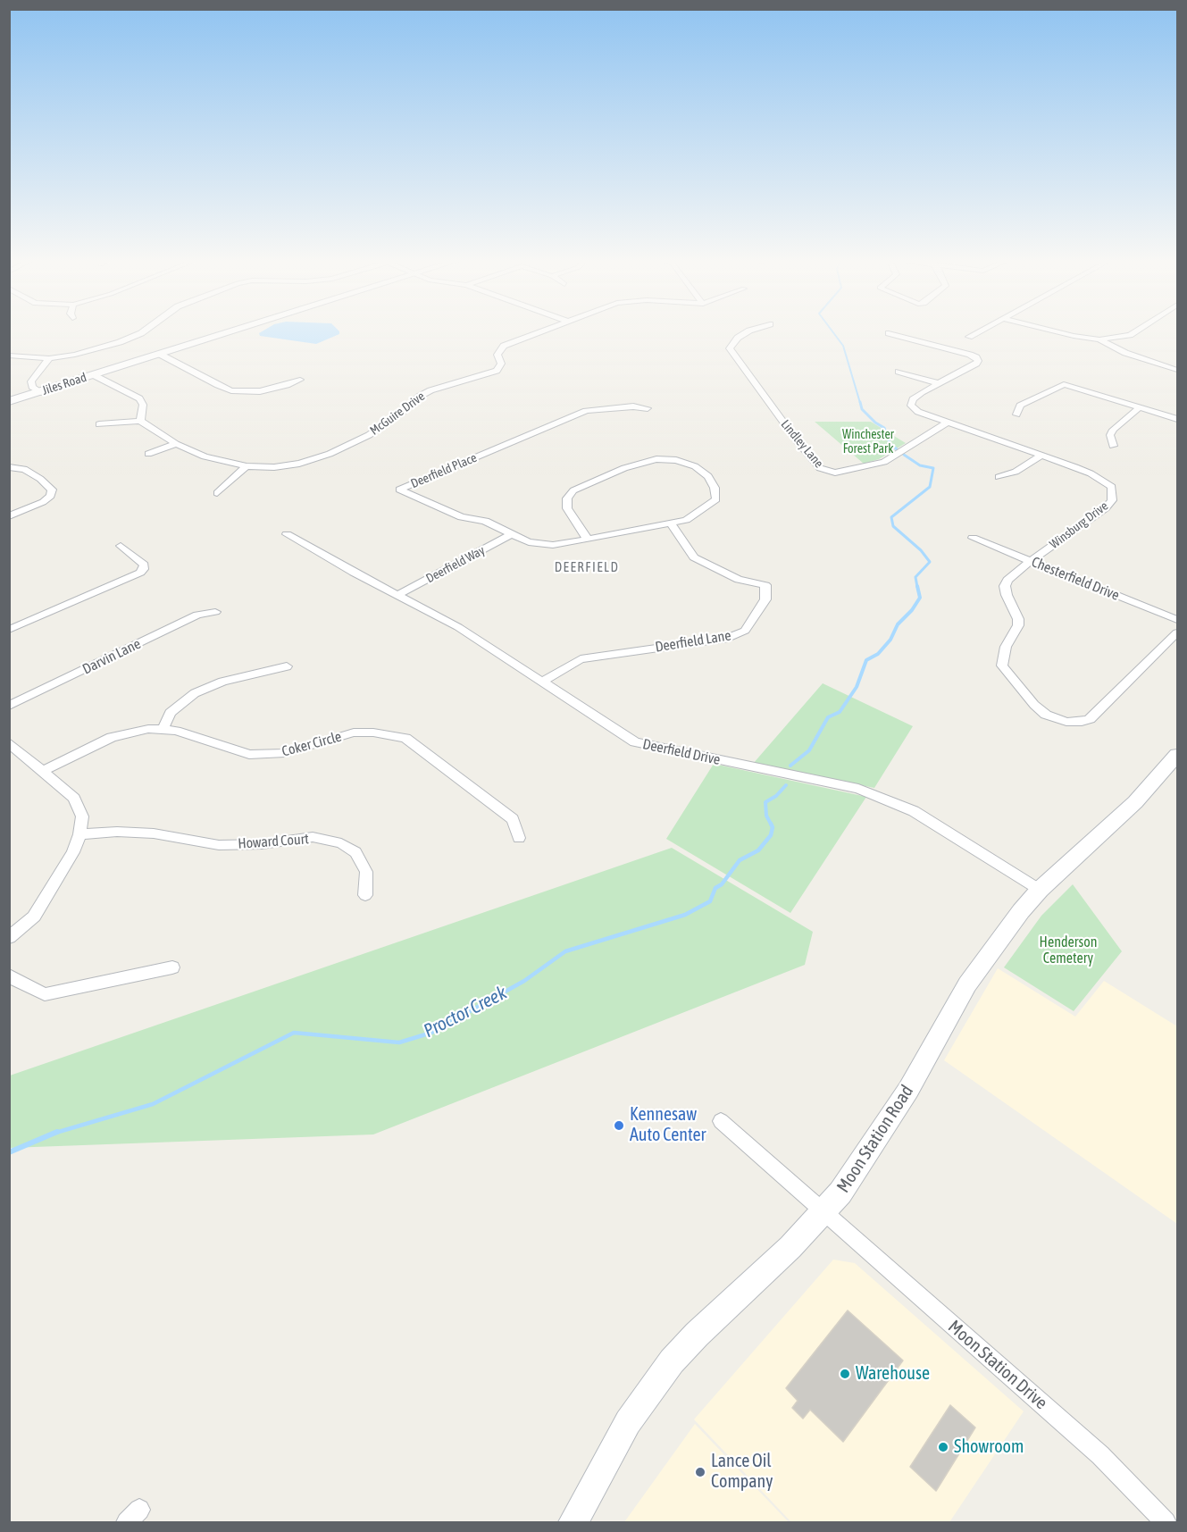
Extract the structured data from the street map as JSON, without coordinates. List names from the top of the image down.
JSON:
{
  "streets": {
    "street": [
      "Jiles Road",
      "McGuire Drive",
      "Lindley Lane",
      "Deerfield Place",
      "Winsburg Drive",
      "Deerfield Way",
      "Chesterfield Drive",
      "Deerfield Lane",
      "Darvin Lane",
      "Coker Circle",
      "Deerfield Drive",
      "Howard Court",
      "Moon Station Road",
      "Moon Station Drive"
    ]
  },
  "crossings": [
    ["Lindley Lane", "Winsburg Drive"],
    ["Deerfield Place", "Deerfield Way"],
    ["Deerfield Place", "Deerfield Lane"],
    ["Winsburg Drive", "Chesterfield Drive"],
    ["Deerfield Way", "Deerfield Drive"],
    ["Deerfield Lane", "Deerfield Drive"],
    ["Deerfield Drive", "Moon Station Road"],
    ["Moon Station Road", "Moon Station Drive"]
  ],
  "districts": ["DEERFIELD"],
  "water": ["Proctor Creek"],
  "parks": ["Winchester Forest Park", "Henderson Cemetery"],
  "places": [
    "Kennesaw Auto Center",
    "Warehouse",
    "Showroom",
    "Lance Oil Company"
  ]
}
